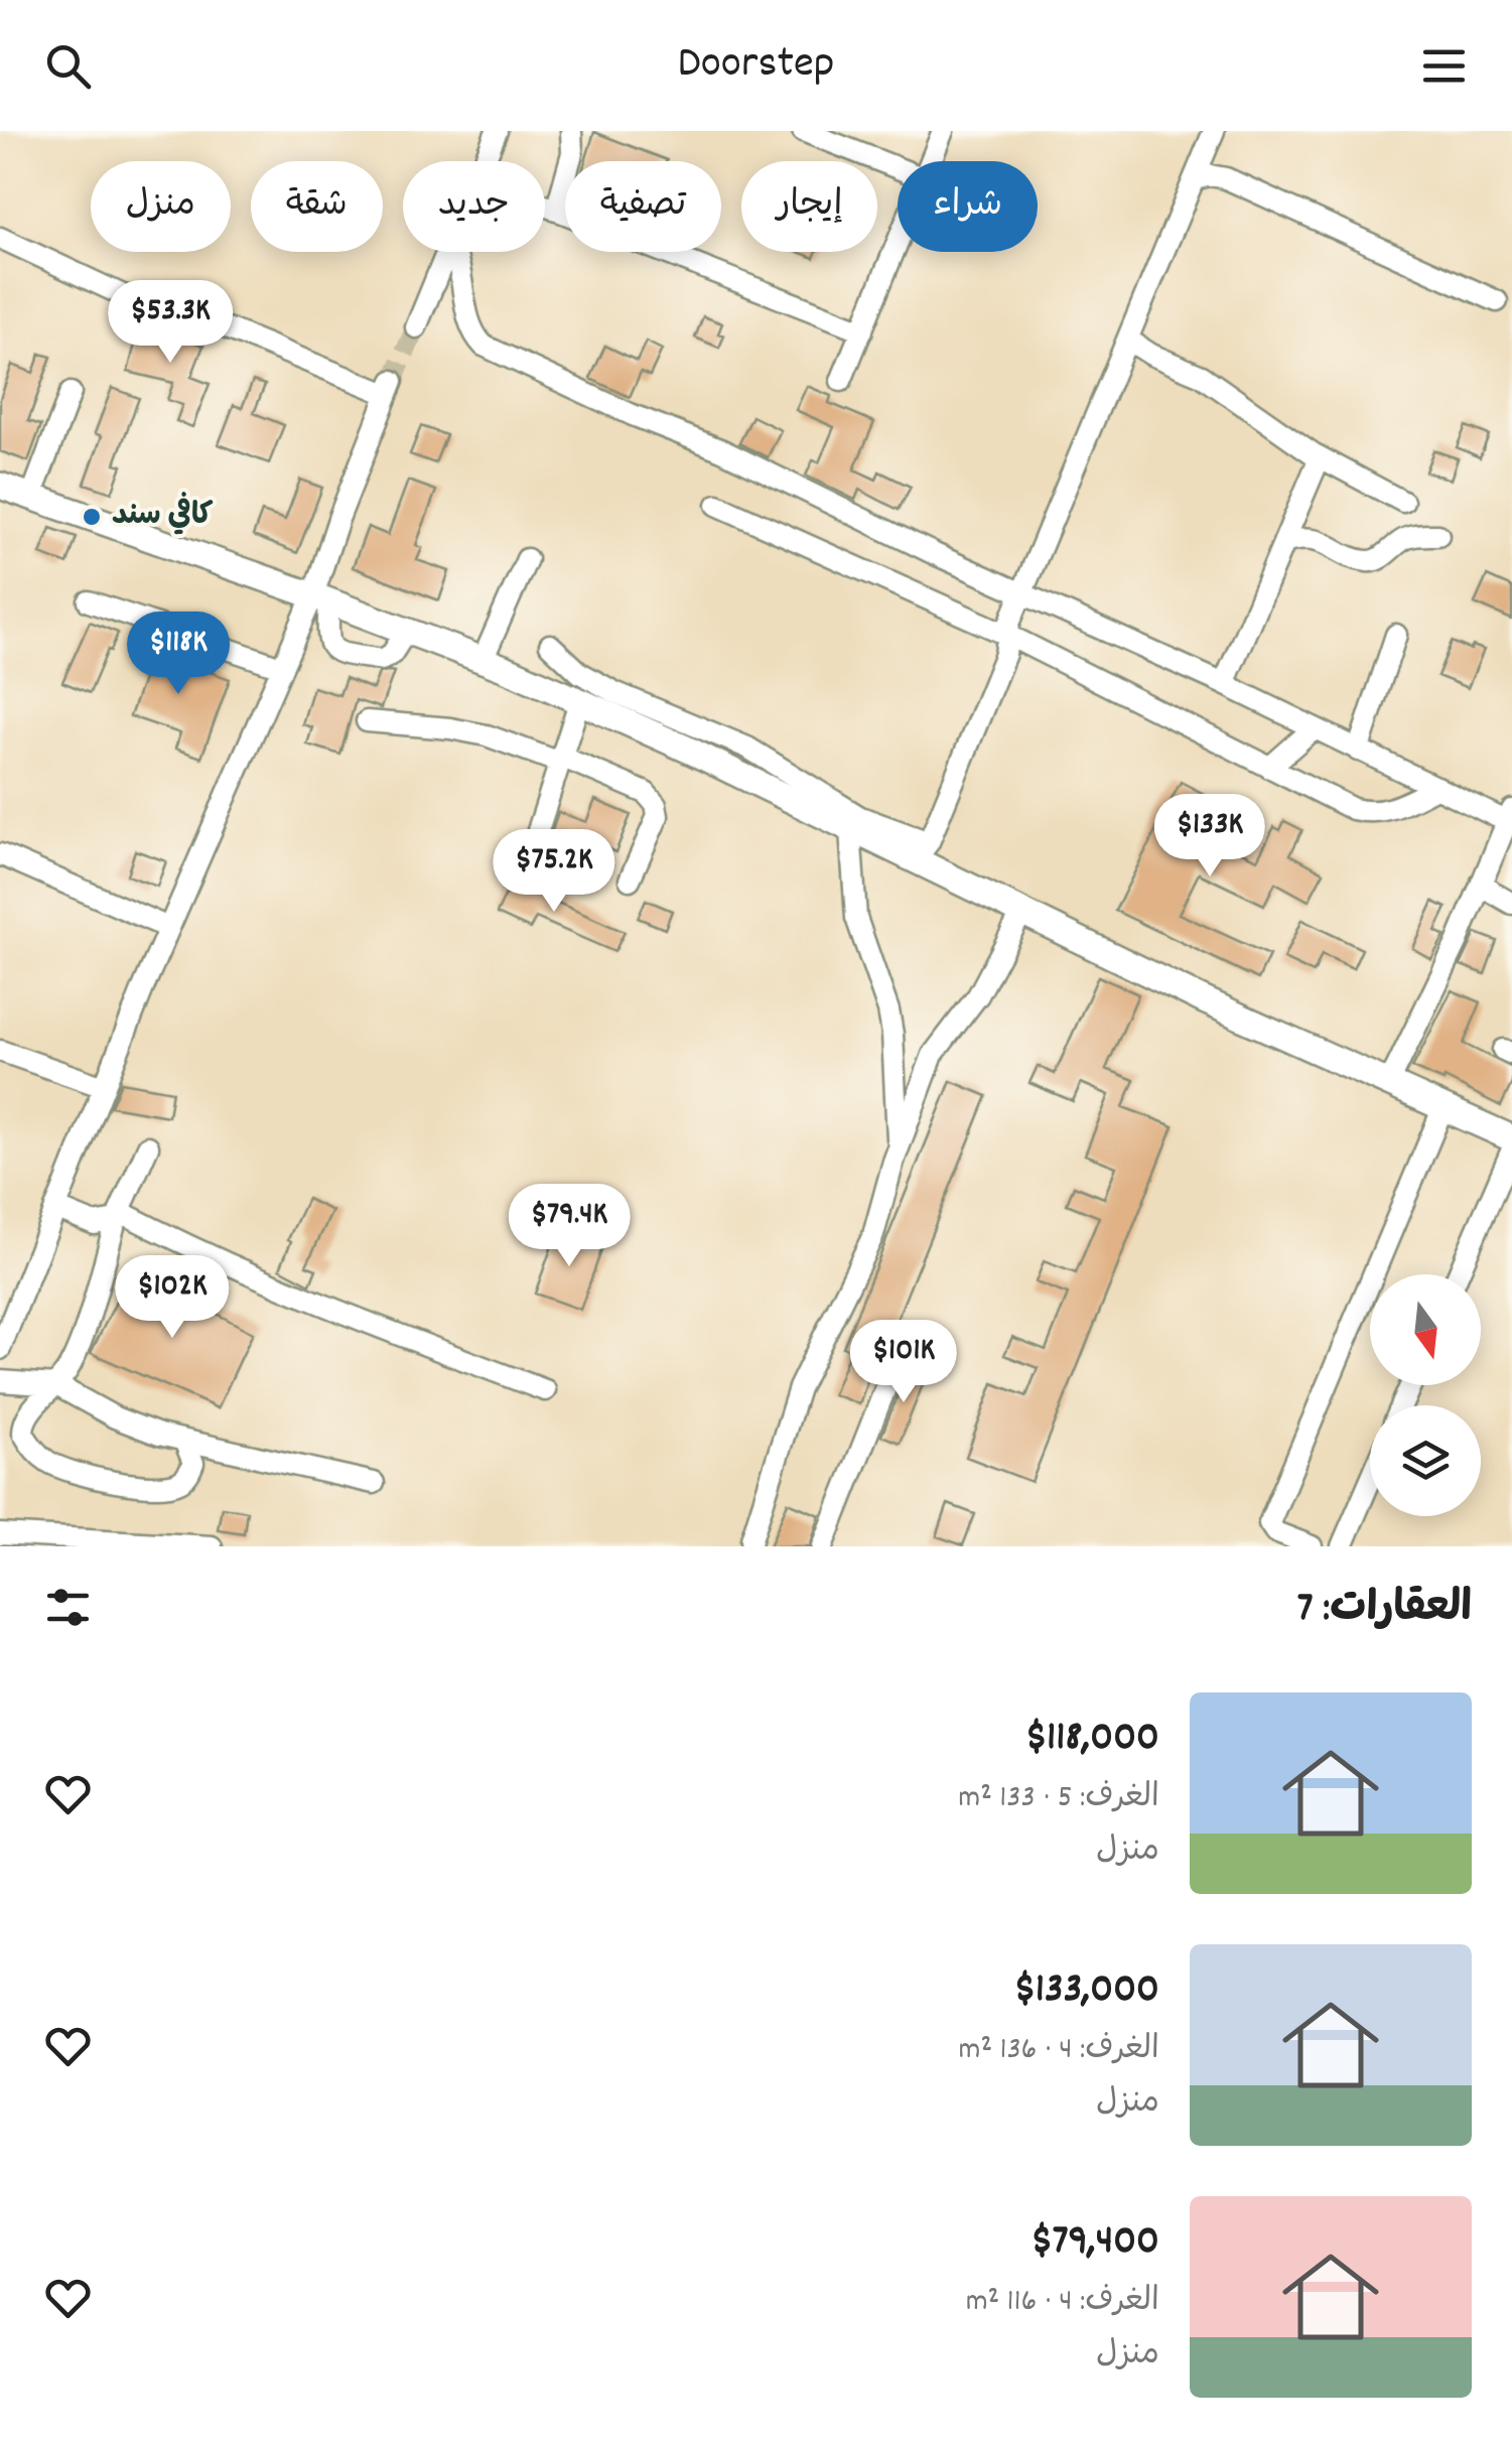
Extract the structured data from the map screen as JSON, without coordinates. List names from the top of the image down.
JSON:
{
  "places": ["كافي سند"],
  "north": "bottom",
  "page": {
    "header": "Doorstep",
    "chip": [
      "شراء",
      "إيجار",
      "تصفية",
      "جديد",
      "شقة",
      "منزل"
    ],
    "price": [
      "$53.3K",
      "$118K",
      "$133K",
      "$75.2K",
      "$79.4K",
      "$102K",
      "$101K"
    ],
    "heading": "العقارات: 7",
    "list": [
      {
        "name": "$118,000",
        "note": "الغرف: 5 · 133 m² · منزل"
      },
      {
        "name": "$133,000",
        "note": "الغرف: 4 · 136 m² · منزل"
      },
      {
        "name": "$79,400",
        "note": "الغرف: 4 · 116 m² · منزل"
      }
    ]
  }
}
